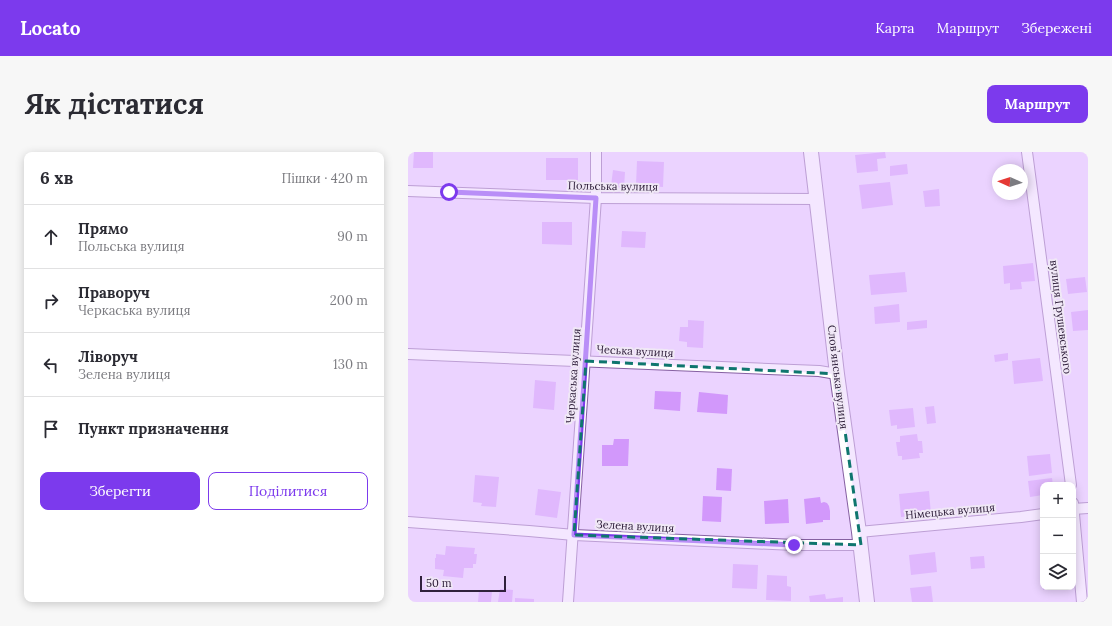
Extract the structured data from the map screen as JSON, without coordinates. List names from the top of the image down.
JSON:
{
  "streets": {
    "street": [
      "Польська вулиця",
      "вулиця Грушевського",
      "Чеська вулиця",
      "Черкаська вулиця",
      "Словʼянська вулиця",
      "Німецька вулиця",
      "Зелена вулиця"
    ]
  },
  "crossings": [
    ["Польська вулиця", "Черкаська вулиця"],
    ["Польська вулиця", "Словʼянська вулиця"],
    ["Чеська вулиця", "Черкаська вулиця"],
    ["Чеська вулиця", "Словʼянська вулиця"],
    ["Черкаська вулиця", "Зелена вулиця"],
    ["Словʼянська вулиця", "Німецька вулиця"],
    ["Словʼянська вулиця", "Зелена вулиця"],
    ["Німецька вулиця", "Зелена вулиця"]
  ],
  "scale_bar": "50 m",
  "north": "left",
  "page": {
    "header": "Locato",
    "nav": ["Карта", "Маршрут", "Збережені"],
    "buttons": [
      "Маршрут",
      ["Зберегти", "Поділитися"]
    ],
    "title": "Як дістатися",
    "heading": ["6 хв", "Пішки · 420 m"],
    "list": [
      ["Прямо", "Польська вулиця", "90 m"],
      ["Праворуч", "Черкаська вулиця", "200 m"],
      ["Ліворуч", "Зелена вулиця", "130 m"],
      "Пункт призначення"
    ],
    "map_buttons": ["+", "−"],
    "scale": "50 m"
  }
}
